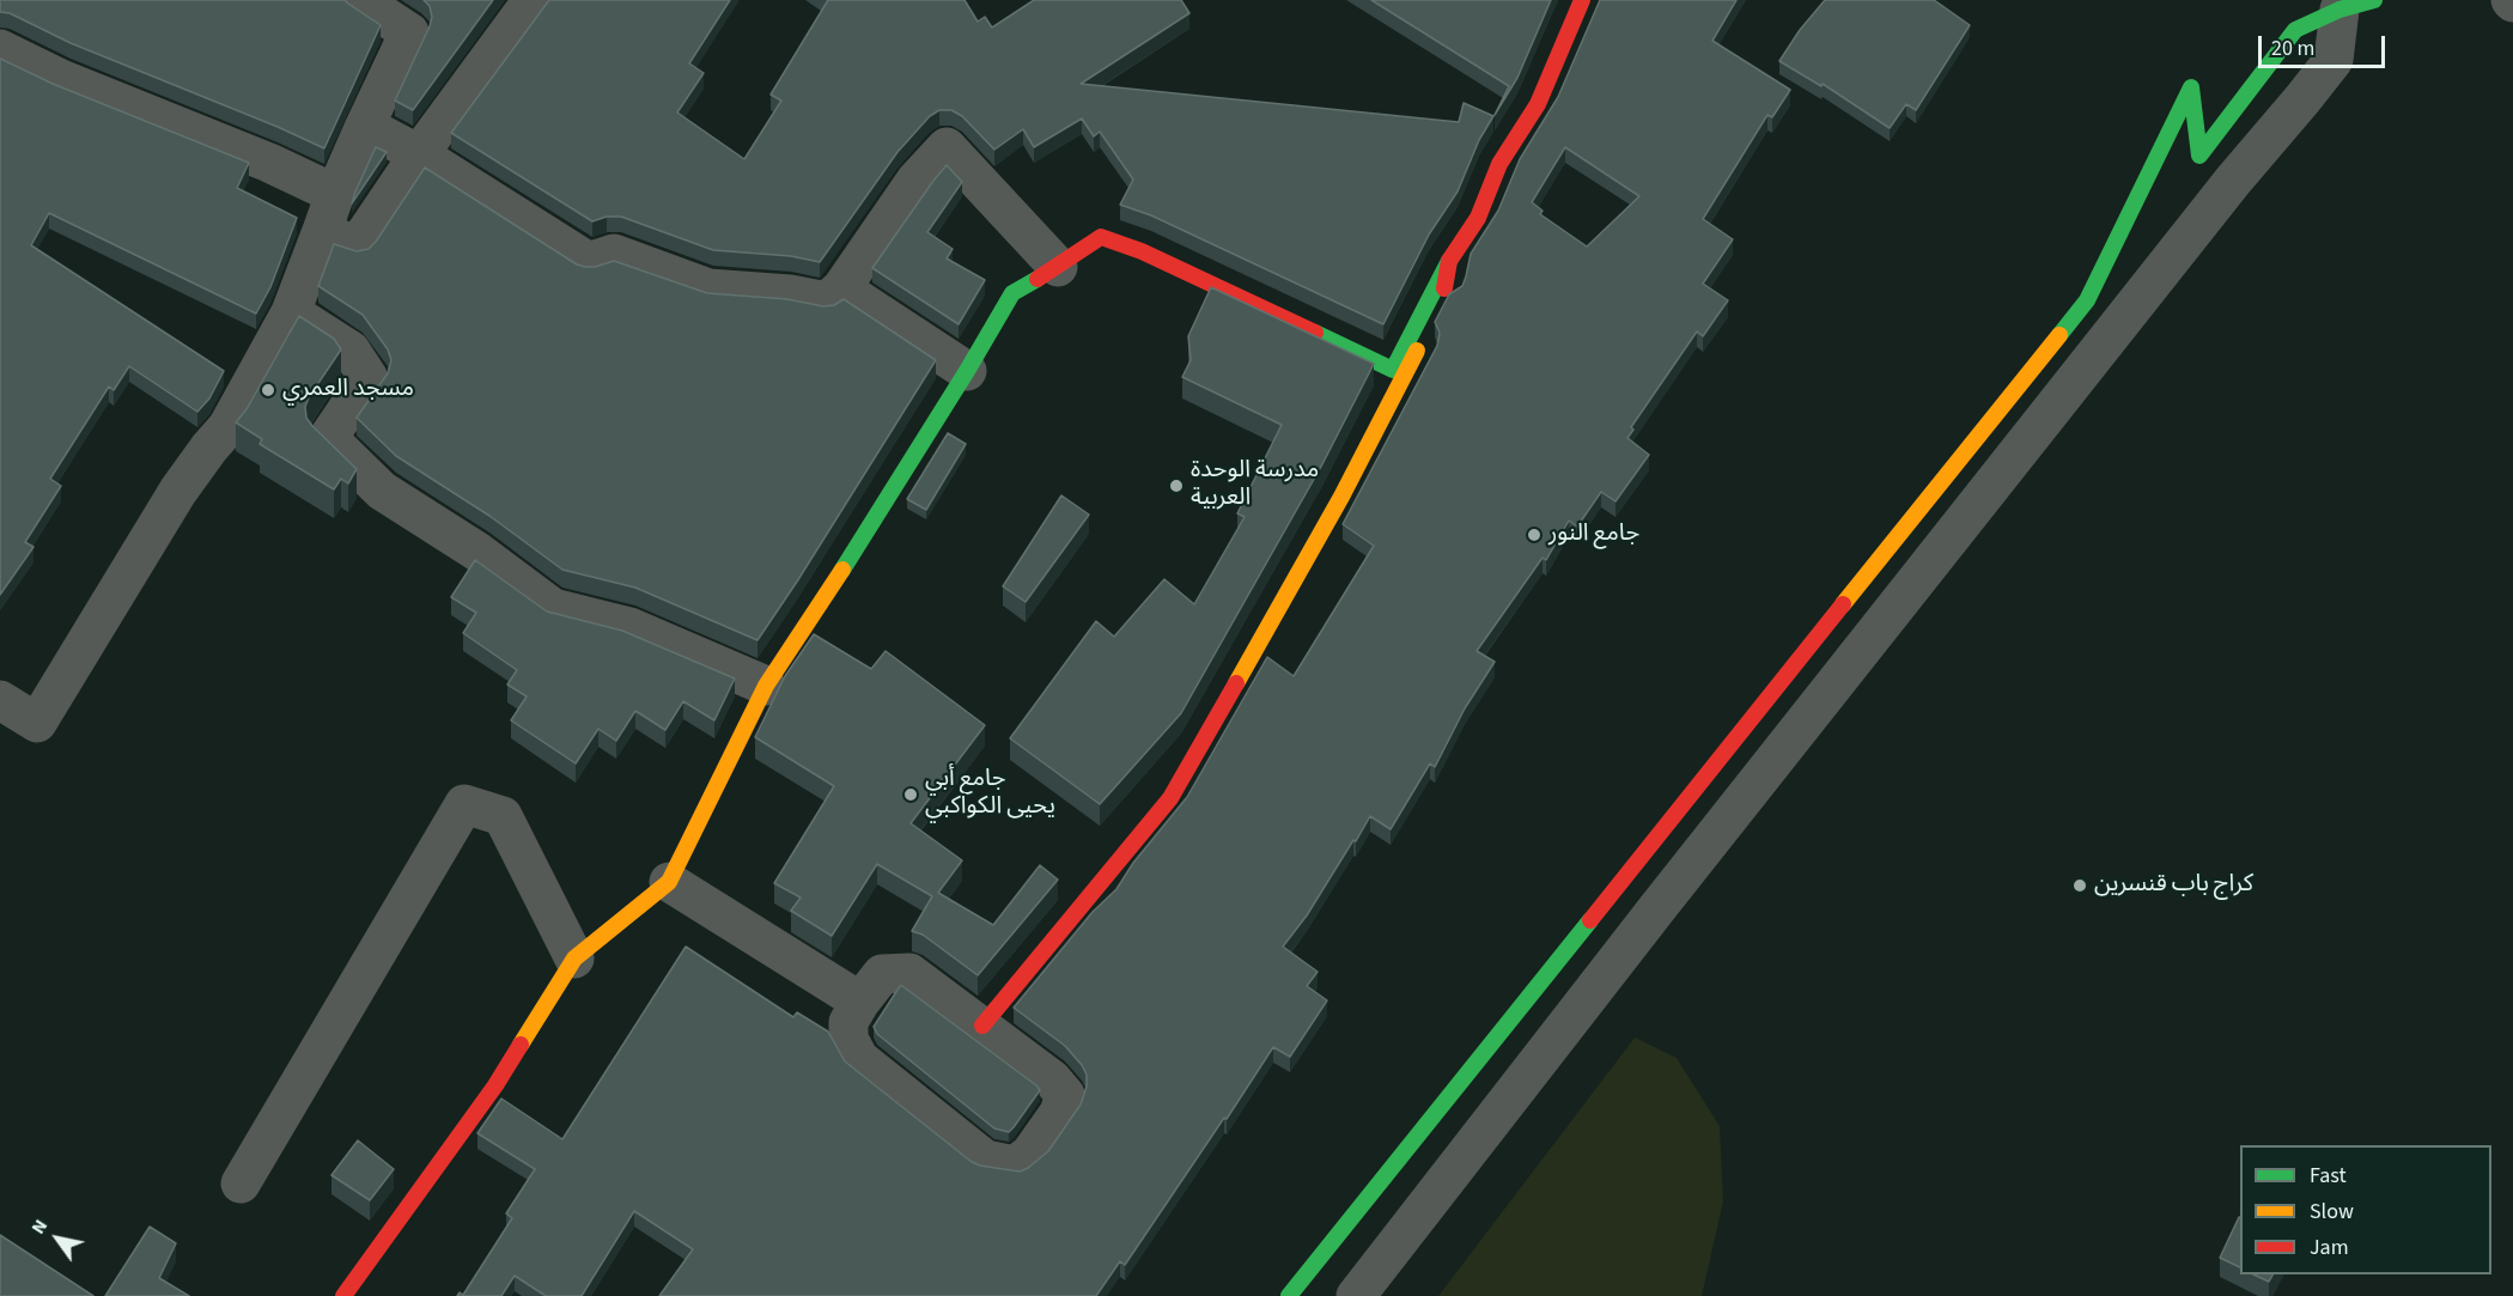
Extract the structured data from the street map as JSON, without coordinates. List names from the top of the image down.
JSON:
{
  "places": [
    "مسجد العمري",
    "مدرسة الوحدة العربية",
    "جامع النور",
    "جامع أبي يحيى الكواكبي",
    "كراج باب قنسرين"
  ],
  "legend": ["Fast", "Slow", "Jam"],
  "scale_bar": "20 m",
  "north": "top left"
}
